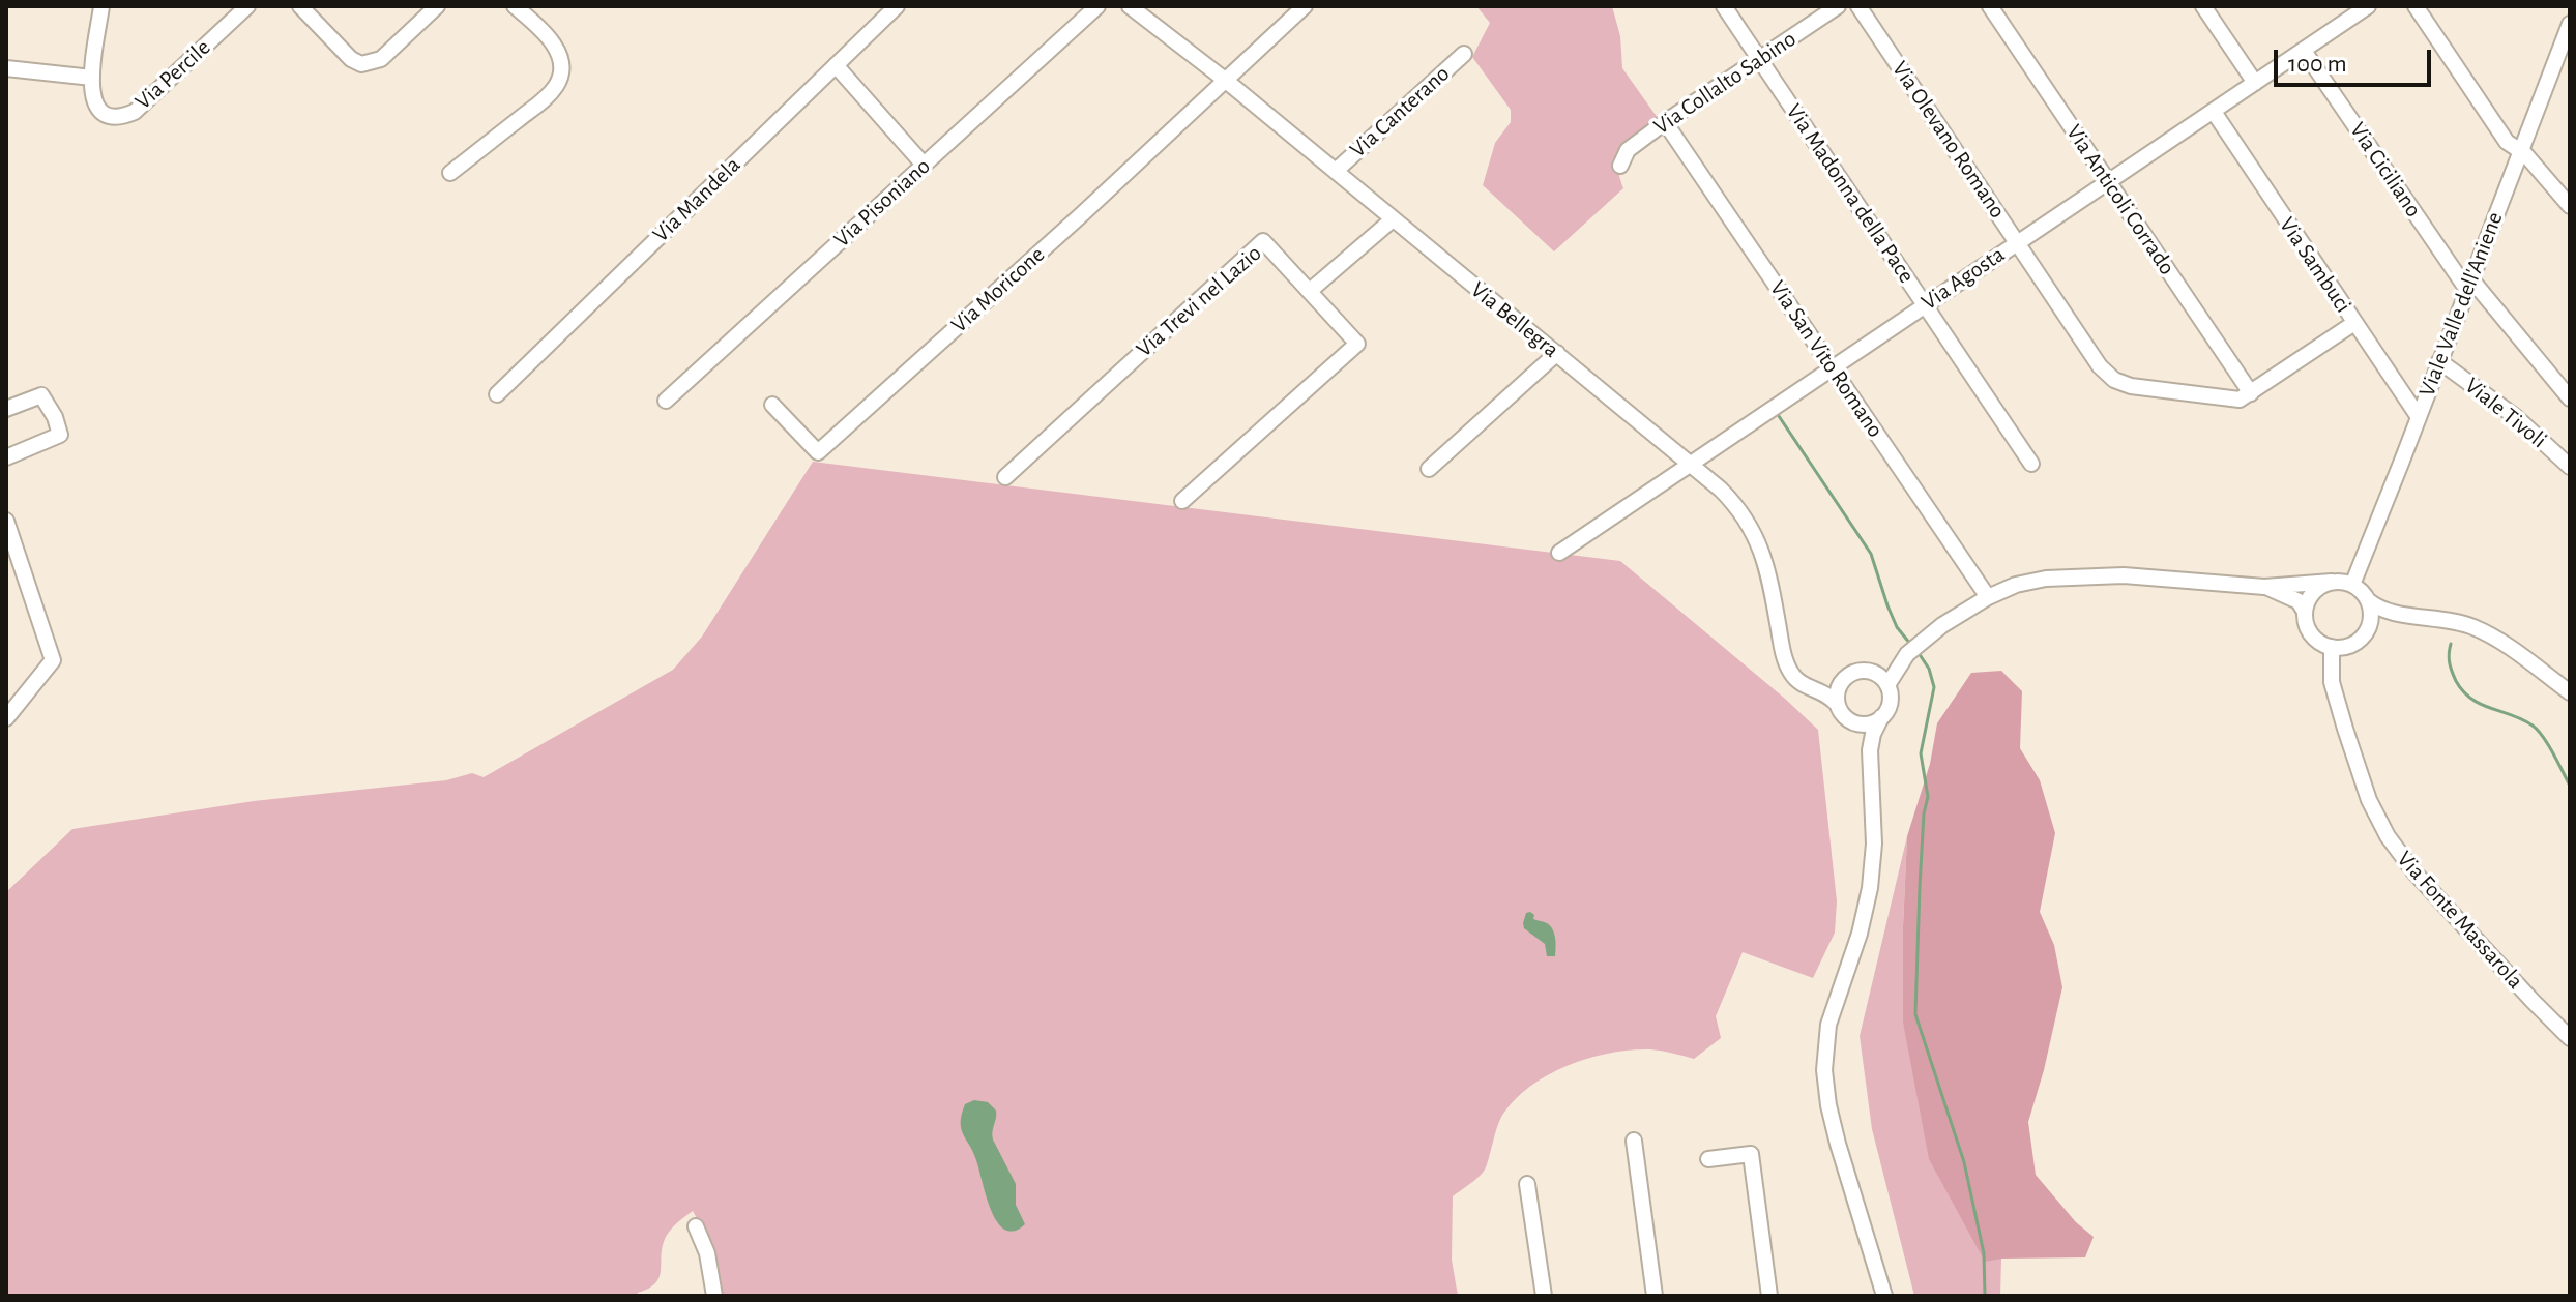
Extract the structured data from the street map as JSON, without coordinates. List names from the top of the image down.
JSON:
{
  "streets": {
    "street": [
      "Via Percile",
      "Via Collalto Sabino",
      "Via Canterano",
      "Via Olevano Romano",
      "Via Ciciliano",
      "Via Madonna della Pace",
      "Via Mandela",
      "Via Anticoli Corrado",
      "Via Pisoniano",
      "Via Sambuci",
      "Via Agosta",
      "Via Moricone",
      "Via Trevi nel Lazio",
      "Viale Valle dell'Aniene",
      "Via Bellegra",
      "Via San Vito Romano",
      "Viale Tivoli",
      "Via Fonte Massarola"
    ]
  },
  "crossings": [
    ["Via Collalto Sabino", "Via Madonna della Pace"],
    ["Via Collalto Sabino", "Via San Vito Romano"],
    ["Via Canterano", "Via Bellegra"],
    ["Via Olevano Romano", "Via Anticoli Corrado"],
    ["Via Olevano Romano", "Via Sambuci"],
    ["Via Olevano Romano", "Via Agosta"],
    ["Via Ciciliano", "Via Agosta"],
    ["Via Ciciliano", "Viale Valle dell'Aniene"],
    ["Via Madonna della Pace", "Via Agosta"],
    ["Via Anticoli Corrado", "Via Agosta"],
    ["Via Sambuci", "Via Agosta"],
    ["Via Sambuci", "Viale Valle dell'Aniene"],
    ["Via Agosta", "Via Bellegra"],
    ["Via Agosta", "Via San Vito Romano"],
    ["Via Moricone", "Via Bellegra"],
    ["Viale Valle dell'Aniene", "Viale Tivoli"],
    ["Viale Valle dell'Aniene", "Via Fonte Massarola"]
  ],
  "scale_bar": "100 m"
}
